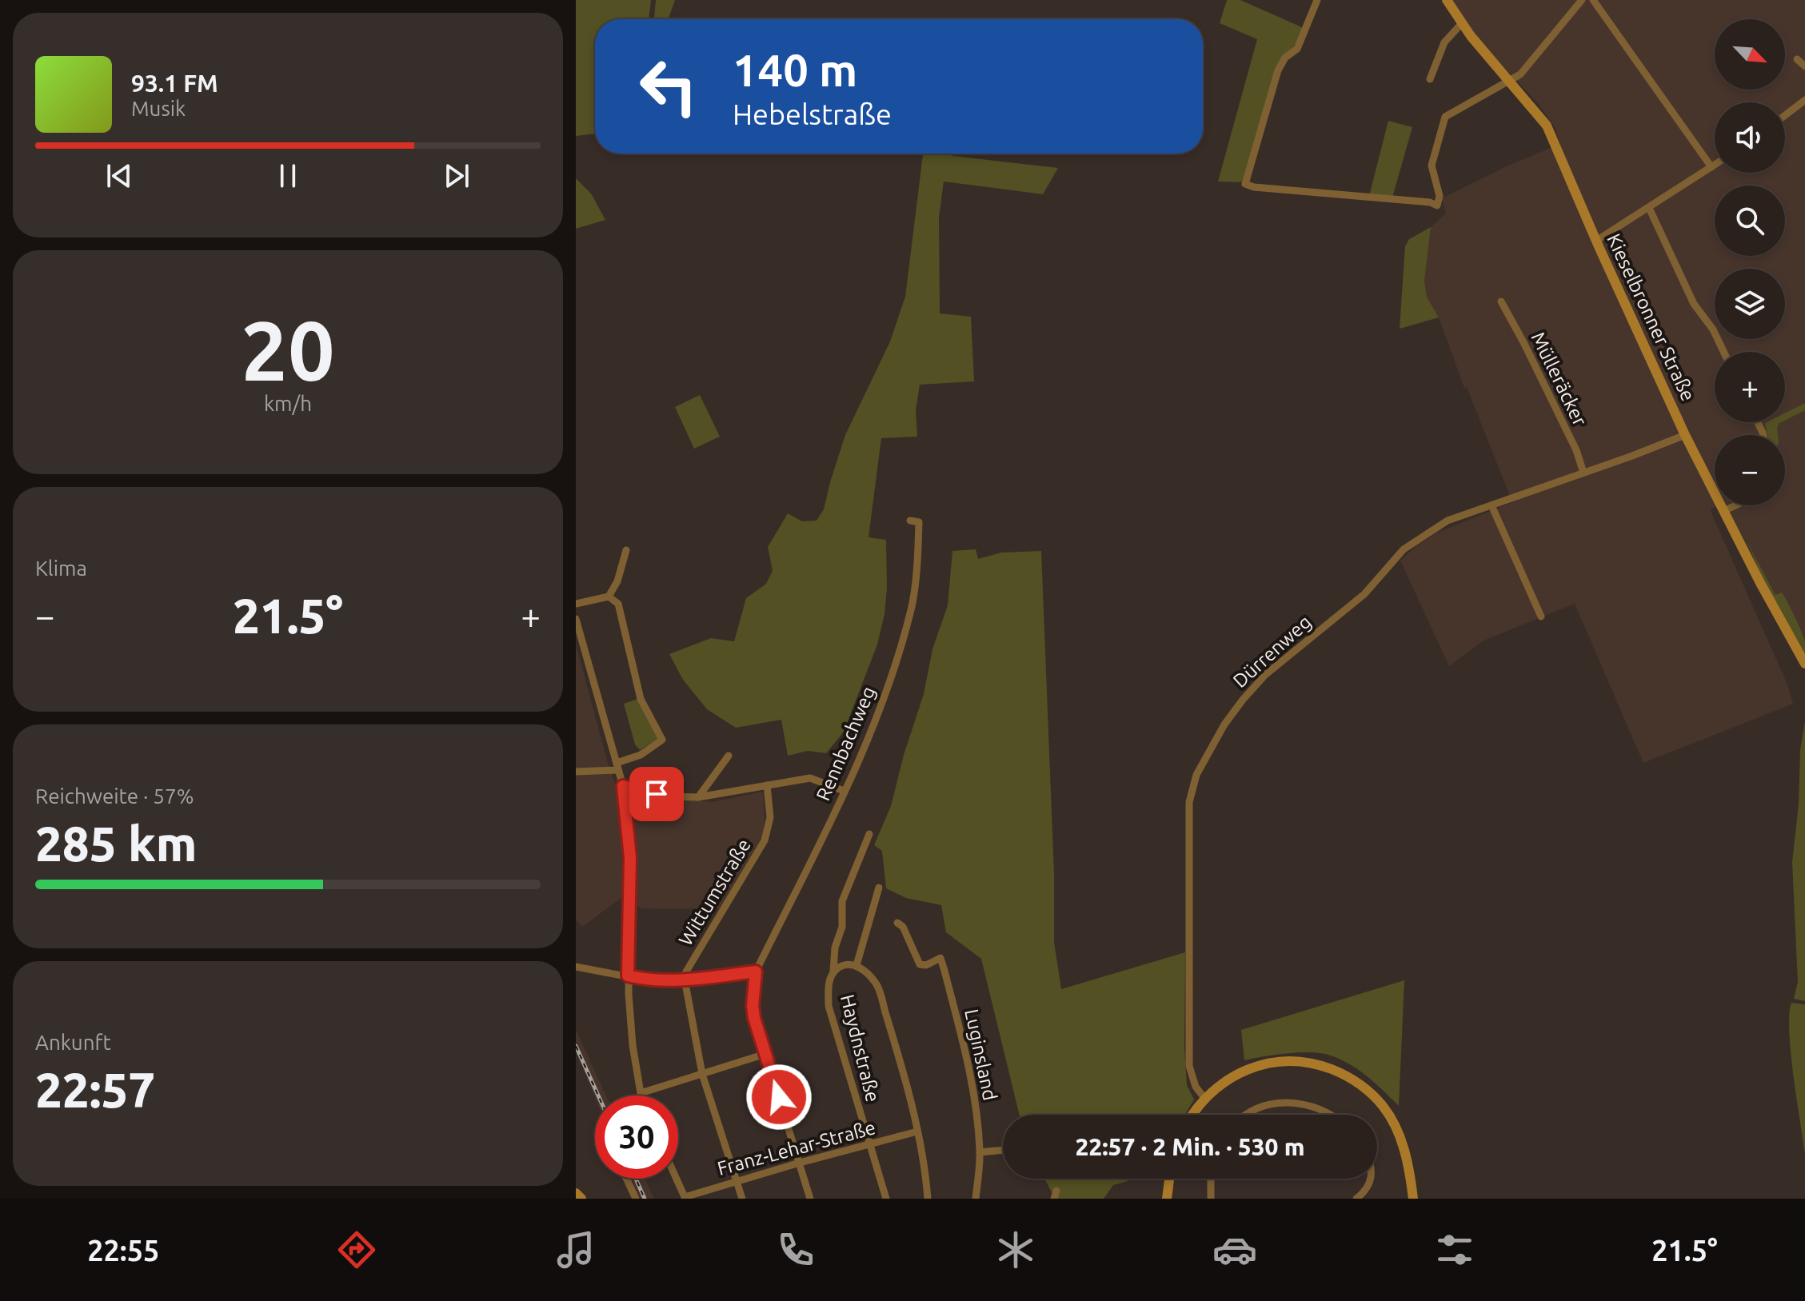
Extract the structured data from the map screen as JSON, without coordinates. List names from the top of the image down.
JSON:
{
  "streets": {
    "street": [
      "Kieselbronner Straße",
      "Mülleräcker",
      "Dürrenweg",
      "Rennbachweg",
      "Wittumstraße",
      "Haydnstraße",
      "Luginsland",
      "Franz-Lehar-Straße"
    ]
  },
  "crossings": [
    ["Kieselbronner Straße", "Dürrenweg"],
    ["Mülleräcker", "Dürrenweg"],
    ["Haydnstraße", "Franz-Lehar-Straße"]
  ],
  "north": "bottom right",
  "page": {
    "map_buttons": ["+", "−"],
    "turn": ["140 m", "Hebelstraße"],
    "song": ["93.1 FM", "Musik"],
    "tile": [
      ["20", "km/h"],
      "Klima",
      ["Reichweite · 57%", "285 km"],
      ["Ankunft", "22:57"]
    ],
    "heat": ["−", "21.5°", "+"],
    "limit": "30",
    "trip": "22:57 · 2 Min. · 530 m",
    "tabs": ["22:55", "21.5°"]
  }
}
